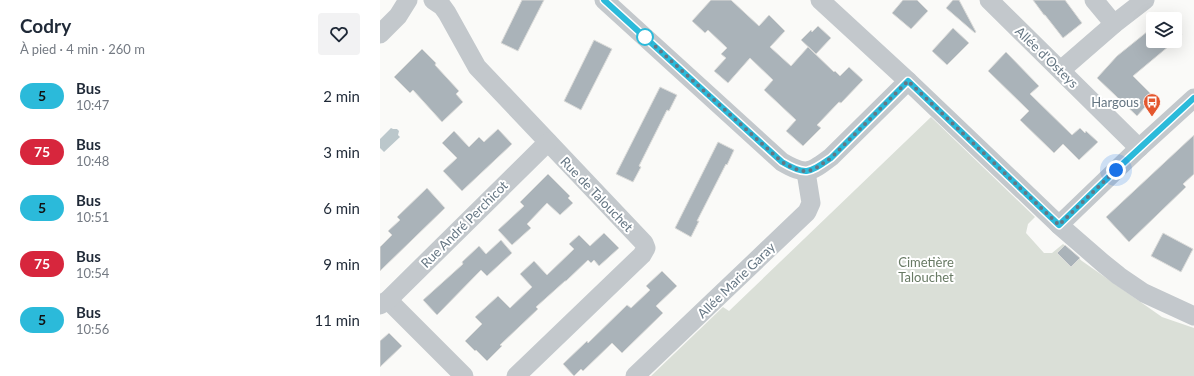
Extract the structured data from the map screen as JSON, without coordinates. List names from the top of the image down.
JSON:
{
  "streets": {
    "street": [
      "Allée d'Osteys",
      "Rue de Talouchet",
      "Rue André Perchicot",
      "Allée Marie Garay"
    ]
  },
  "crossings": [
    ["Rue de Talouchet", "Rue André Perchicot"]
  ],
  "parks": ["Cimetière Talouchet"],
  "places": {
    "bus stop": ["Hargous"]
  },
  "lines": ["bus line 5"],
  "page": {
    "heading": ["Codry", "À pied · 4 min · 260 m"],
    "list": [
      {
        "mark": "5",
        "name": "Bus",
        "note": "10:47",
        "value": "2 min"
      },
      {
        "mark": "75",
        "name": "Bus",
        "note": "10:48",
        "value": "3 min"
      },
      {
        "mark": "5",
        "name": "Bus",
        "note": "10:51",
        "value": "6 min"
      },
      {
        "mark": "75",
        "name": "Bus",
        "note": "10:54",
        "value": "9 min"
      },
      {
        "mark": "5",
        "name": "Bus",
        "note": "10:56",
        "value": "11 min"
      }
    ]
  }
}
